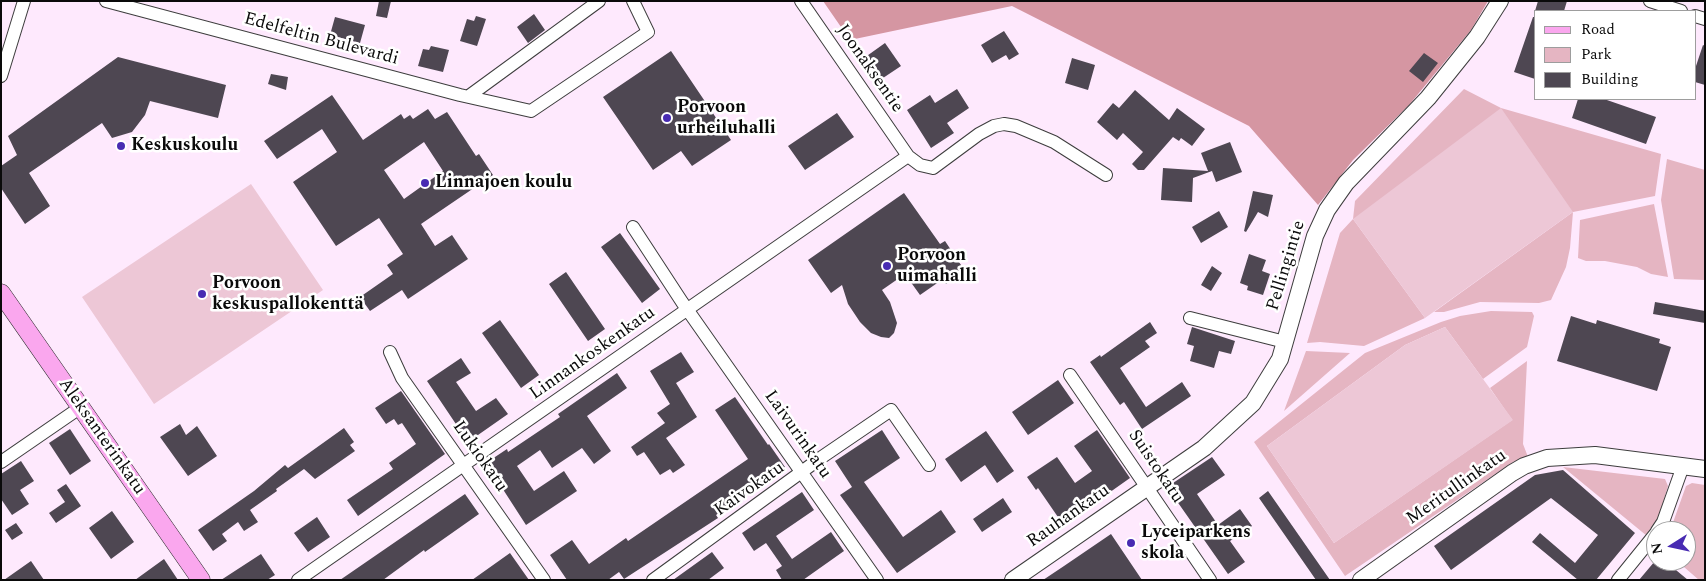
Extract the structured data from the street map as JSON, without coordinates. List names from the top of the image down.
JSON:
{
  "streets": {
    "main road": ["Aleksanterinkatu"],
    "street": [
      "Edelfeltin Bulevardi",
      "Joonaksentie",
      "Pellingintie",
      "Linnankoskenkatu",
      "Laivurinkatu",
      "Lukiokatu",
      "Suistokatu",
      "Meritullinkatu",
      "Kaivokatu",
      "Rauhankatu"
    ]
  },
  "crossings": [
    ["Joonaksentie", "Linnankoskenkatu"],
    ["Pellingintie", "Suistokatu"],
    ["Pellingintie", "Rauhankatu"],
    ["Linnankoskenkatu", "Laivurinkatu"],
    ["Linnankoskenkatu", "Lukiokatu"],
    ["Laivurinkatu", "Kaivokatu"],
    ["Suistokatu", "Rauhankatu"]
  ],
  "places": [
    "Porvoon urheiluhalli",
    "Keskuskoulu",
    "Linnajoen koulu",
    "Porvoon uimahalli",
    "Porvoon keskuspallokenttä",
    "Lyceiparkens skola"
  ],
  "legend": ["Road", "Park", "Building"],
  "north": "left"
}
